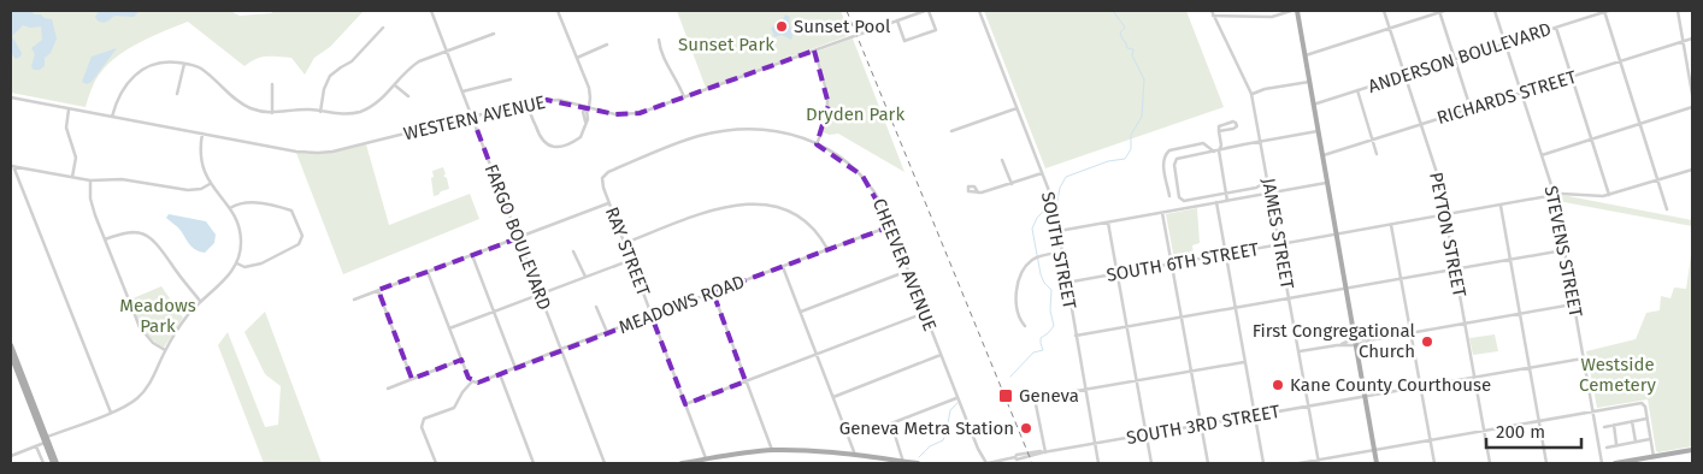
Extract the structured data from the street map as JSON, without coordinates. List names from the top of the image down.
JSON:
{
  "streets": {
    "street": [
      "ANDERSON BOULEVARD",
      "RICHARDS STREET",
      "WESTERN AVENUE",
      "JAMES STREET",
      "PEYTON STREET",
      "FARGO BOULEVARD",
      "SOUTH STREET",
      "RAY STREET",
      "STEVENS STREET",
      "SOUTH 6TH STREET",
      "CHEEVER AVENUE",
      "MEADOWS ROAD",
      "SOUTH 3RD STREET"
    ]
  },
  "crossings": [
    ["ANDERSON BOULEVARD", "PEYTON STREET"],
    ["ANDERSON BOULEVARD", "STEVENS STREET"],
    ["RICHARDS STREET", "PEYTON STREET"],
    ["RICHARDS STREET", "STEVENS STREET"],
    ["WESTERN AVENUE", "FARGO BOULEVARD"],
    ["JAMES STREET", "SOUTH 6TH STREET"],
    ["JAMES STREET", "SOUTH 3RD STREET"],
    ["PEYTON STREET", "SOUTH 6TH STREET"],
    ["PEYTON STREET", "SOUTH 3RD STREET"],
    ["FARGO BOULEVARD", "MEADOWS ROAD"],
    ["SOUTH STREET", "SOUTH 6TH STREET"],
    ["SOUTH STREET", "SOUTH 3RD STREET"],
    ["RAY STREET", "CHEEVER AVENUE"],
    ["RAY STREET", "MEADOWS ROAD"],
    ["STEVENS STREET", "SOUTH 6TH STREET"],
    ["STEVENS STREET", "SOUTH 3RD STREET"],
    ["CHEEVER AVENUE", "MEADOWS ROAD"],
    ["CHEEVER AVENUE", "SOUTH 3RD STREET"]
  ],
  "parks": [
    "Sunset Park",
    "Dryden Park",
    "Meadows Park",
    "Westside Cemetery"
  ],
  "places": {
    "other": [
      "Sunset Pool",
      "First Congregational Church",
      "Kane County Courthouse",
      "Geneva Metra Station"
    ],
    "transit": ["Geneva"]
  },
  "scale_bar": "200 m"
}
